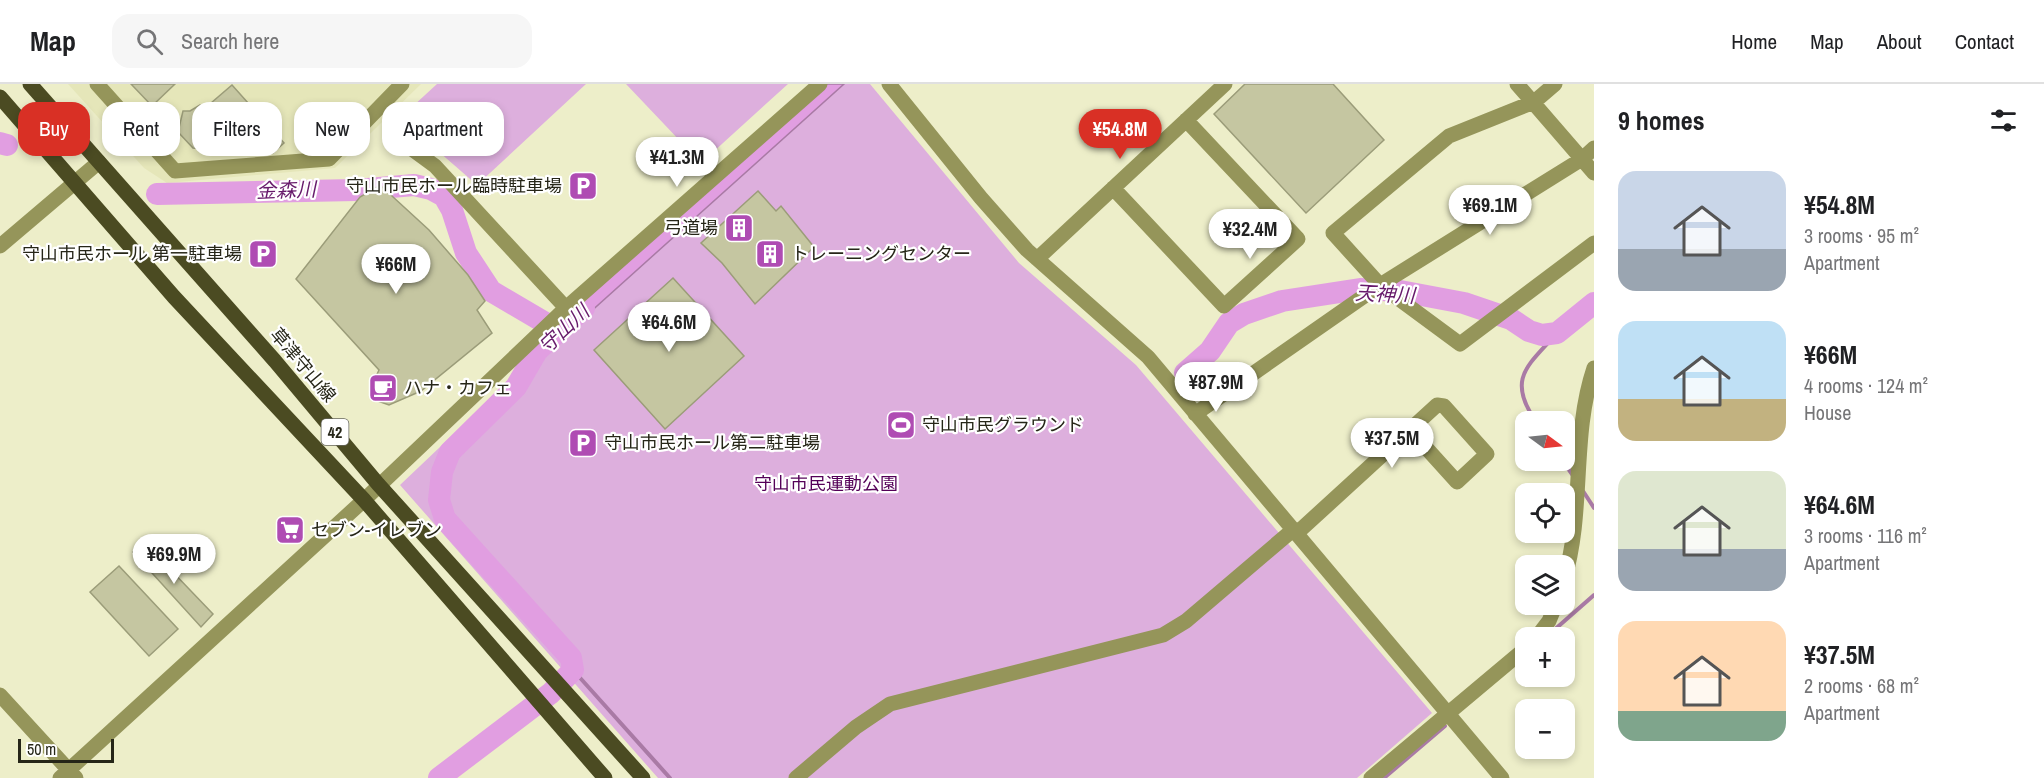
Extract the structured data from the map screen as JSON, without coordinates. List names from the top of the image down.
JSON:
{
  "streets": {
    "main road": ["草津守山線", "42"]
  },
  "water": ["金森川", "天神川", "守山川"],
  "parks": ["守山市民運動公園"],
  "places": {
    "parking": ["守山市民ホール臨時駐車場", "守山市民ホール 第一駐車場", "守山市民ホール第二駐車場"],
    "building": ["弓道場", "トレーニングセンター"],
    "cafe": ["ハナ・カフェ"],
    "sports": ["守山市民グラウンド"],
    "supermarket": ["セブン-イレブン"]
  },
  "scale_bar": "50 m",
  "north": "right",
  "page": {
    "header": "Map",
    "search": "Search here",
    "nav": [
      "Home",
      "Map",
      "About",
      "Contact"
    ],
    "heading": "9 homes",
    "chip": [
      "Buy",
      "Rent",
      "Filters",
      "New",
      "Apartment"
    ],
    "price": [
      "¥54.8M",
      "¥41.3M",
      "¥69.1M",
      "¥32.4M",
      "¥66M",
      "¥64.6M",
      "¥87.9M",
      "¥37.5M",
      "¥69.9M"
    ],
    "list": [
      {
        "name": "¥54.8M",
        "note": "3 rooms · 95 m² · Apartment"
      },
      {
        "name": "¥66M",
        "note": "4 rooms · 124 m² · House"
      },
      {
        "name": "¥64.6M",
        "note": "3 rooms · 116 m² · Apartment"
      },
      {
        "name": "¥37.5M",
        "note": "2 rooms · 68 m² · Apartment"
      }
    ],
    "map_buttons": ["+", "−"],
    "scale": "50 m"
  }
}
